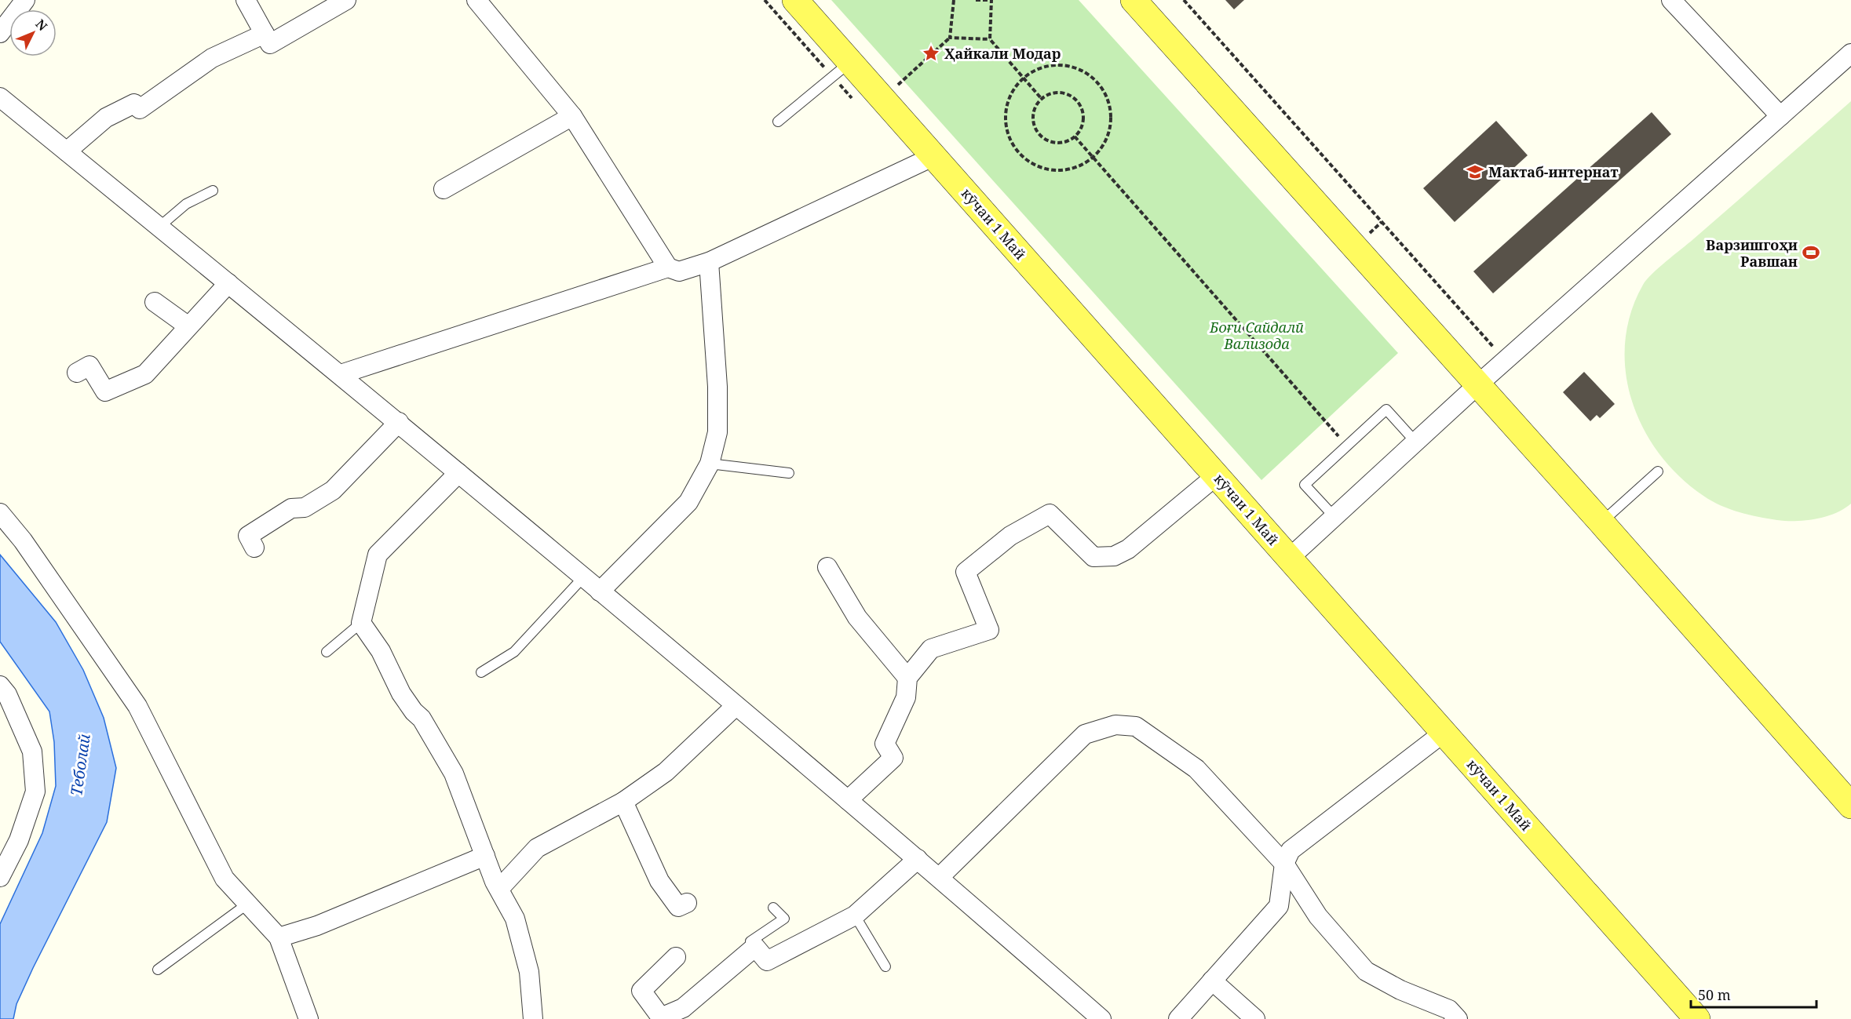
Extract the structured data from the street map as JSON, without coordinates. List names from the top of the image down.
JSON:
{
  "streets": {
    "main road": ["кӯчаи 1 Май"]
  },
  "water": ["Теболай"],
  "parks": ["Боғи Сайдалӣ Вализода"],
  "places": {
    "place": ["Ҳайкали Модар"],
    "school or university": ["Мактаб-интернат"],
    "sports": ["Варзишгоҳи Равшан"]
  },
  "scale_bar": "50 m",
  "north": "top right"
}
